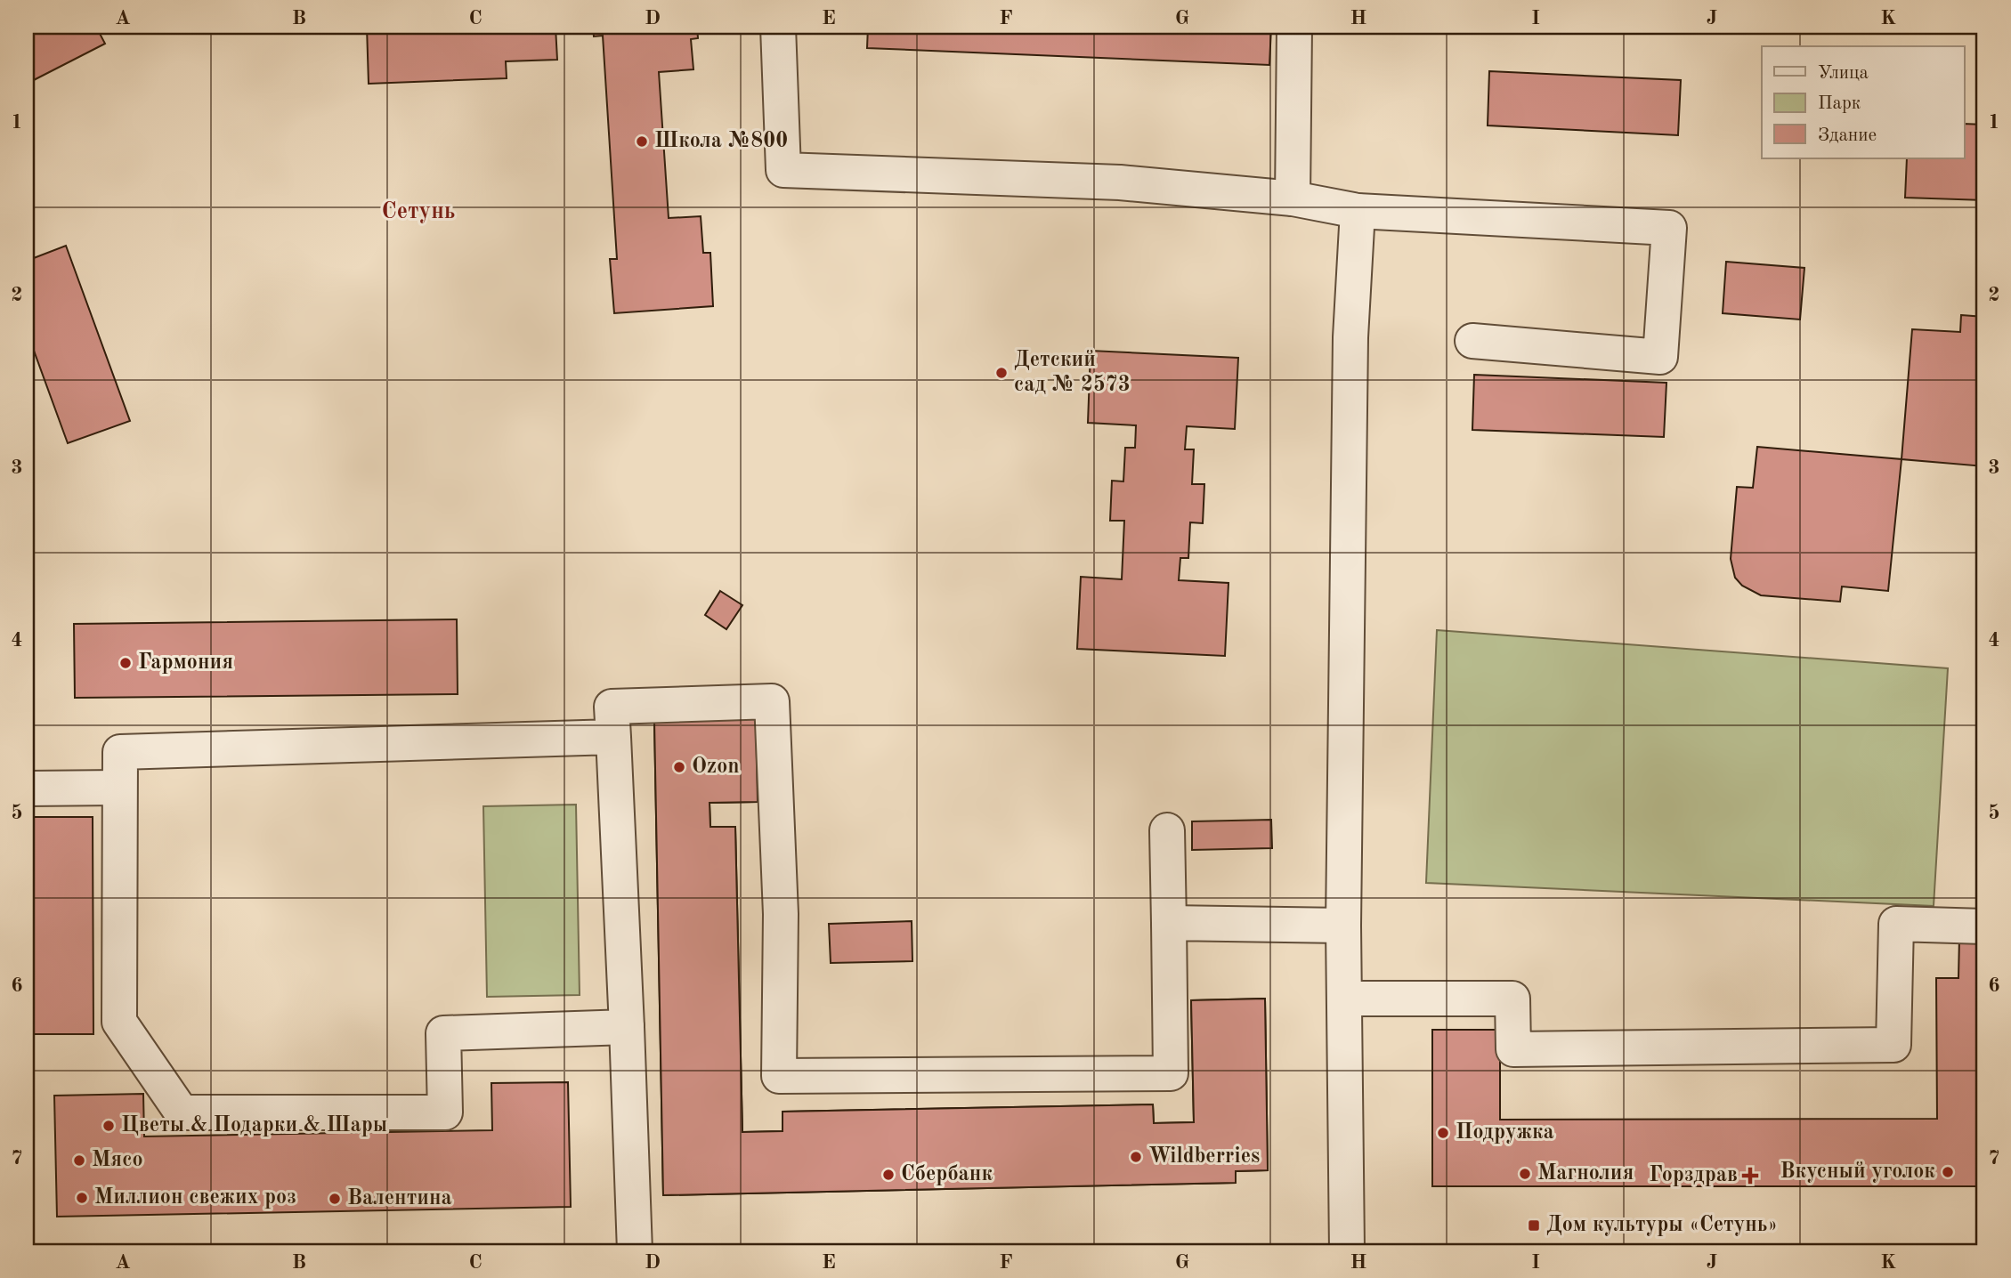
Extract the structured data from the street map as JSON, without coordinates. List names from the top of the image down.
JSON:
{
  "districts": ["Сетунь"],
  "places": {
    "other": [
      "Школа №800",
      "Детский сад № 2573",
      "Гармония",
      "Ozon",
      "Цветы & Подарки & Шары",
      "Подружка",
      "Wildberries",
      "Мясо",
      "Вкусный уголок",
      "Магнолия",
      "Сбербанк",
      "Миллион свежих роз",
      "Валентина"
    ],
    "health": ["Горздрав"],
    "transit": ["Дом культуры «Сетунь»"]
  },
  "legend": ["Улица", "Парк", "Здание"],
  "grid": {
    "columns": [
      "A",
      "B",
      "C",
      "D",
      "E",
      "F",
      "G",
      "H",
      "I",
      "J",
      "K"
    ],
    "rows": [
      "1",
      "2",
      "3",
      "4",
      "5",
      "6",
      "7"
    ]
  }
}
